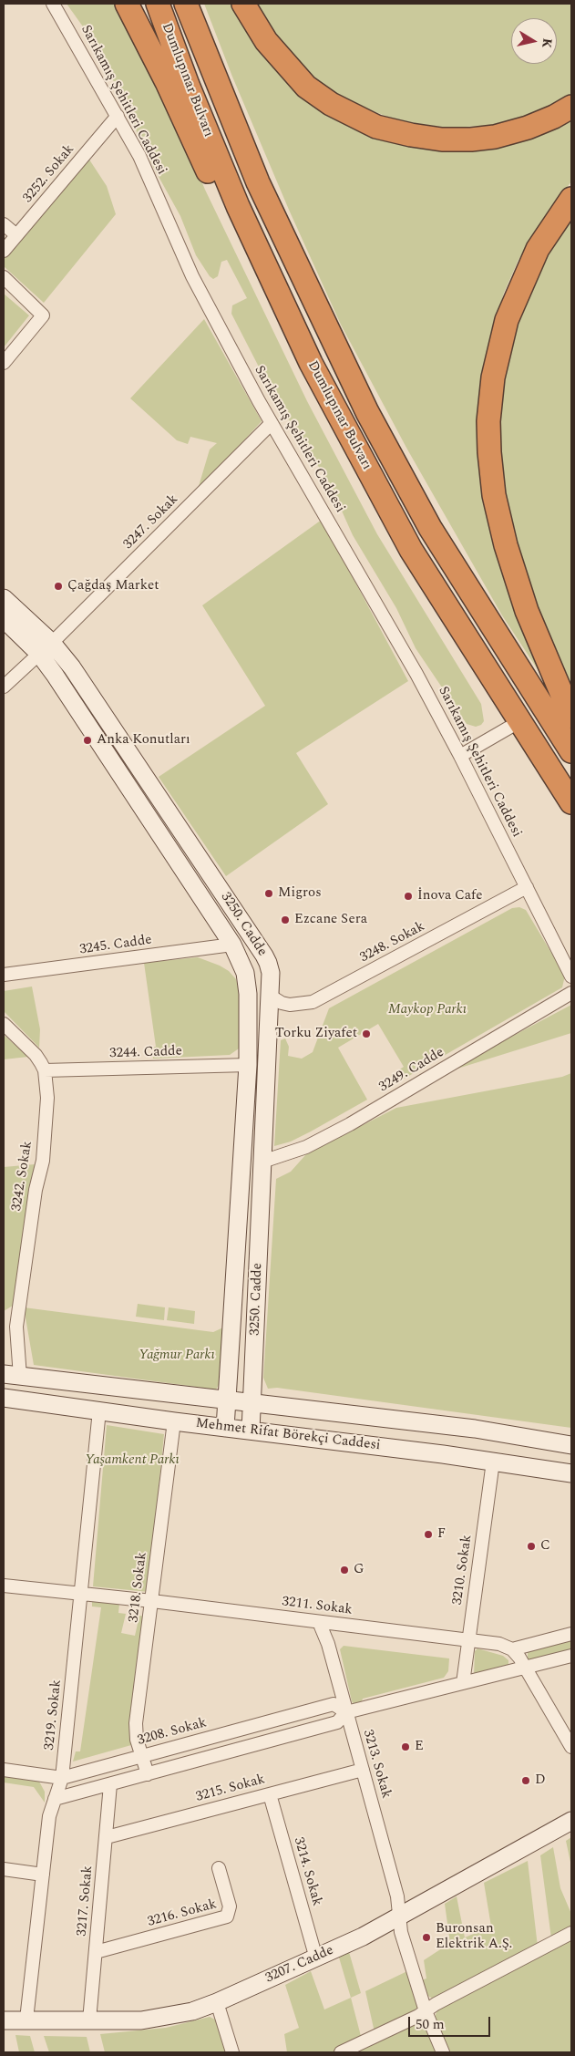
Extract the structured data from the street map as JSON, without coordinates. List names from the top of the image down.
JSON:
{
  "streets": {
    "highway": ["Dumlupınar Bulvarı"],
    "street": [
      "Sarıkamış Şehitleri Caddesi",
      "3252. Sokak",
      "3247. Sokak",
      "3250. Cadde",
      "3248. Sokak",
      "3245. Cadde",
      "3244. Cadde",
      "3249. Cadde",
      "3242. Sokak",
      "Mehmet Rifat Börekçi Caddesi",
      "3210. Sokak",
      "3218. Sokak",
      "3211. Sokak",
      "3219. Sokak",
      "3208. Sokak",
      "3213. Sokak",
      "3215. Sokak",
      "3214. Sokak",
      "3217. Sokak",
      "3216. Sokak",
      "3207. Cadde"
    ]
  },
  "crossings": [
    ["Sarıkamış Şehitleri Caddesi", "3252. Sokak"],
    ["Sarıkamış Şehitleri Caddesi", "3247. Sokak"],
    ["Sarıkamış Şehitleri Caddesi", "3248. Sokak"],
    ["3247. Sokak", "3250. Cadde"],
    ["3250. Cadde", "3248. Sokak"],
    ["3250. Cadde", "3245. Cadde"],
    ["3250. Cadde", "3244. Cadde"],
    ["3250. Cadde", "3249. Cadde"],
    ["3250. Cadde", "Mehmet Rifat Börekçi Caddesi"],
    ["3244. Cadde", "3242. Sokak"],
    ["3242. Sokak", "Mehmet Rifat Börekçi Caddesi"],
    ["Mehmet Rifat Börekçi Caddesi", "3210. Sokak"],
    ["Mehmet Rifat Börekçi Caddesi", "3218. Sokak"],
    ["Mehmet Rifat Börekçi Caddesi", "3219. Sokak"],
    ["3210. Sokak", "3211. Sokak"],
    ["3218. Sokak", "3211. Sokak"],
    ["3218. Sokak", "3208. Sokak"],
    ["3211. Sokak", "3219. Sokak"],
    ["3211. Sokak", "3213. Sokak"],
    ["3219. Sokak", "3208. Sokak"],
    ["3219. Sokak", "3207. Cadde"],
    ["3208. Sokak", "3213. Sokak"],
    ["3213. Sokak", "3215. Sokak"],
    ["3213. Sokak", "3207. Cadde"],
    ["3215. Sokak", "3214. Sokak"],
    ["3215. Sokak", "3217. Sokak"],
    ["3214. Sokak", "3207. Cadde"],
    ["3217. Sokak", "3216. Sokak"],
    ["3217. Sokak", "3207. Cadde"]
  ],
  "parks": ["Maykop Parkı", "Yağmur Parkı", "Yaşamkent Parkı"],
  "places": [
    "Çağdaş Market",
    "Anka Konutları",
    "Migros",
    "İnova Cafe",
    "Ezcane Sera",
    "Torku Ziyafet",
    "F",
    "C",
    "G",
    "E",
    "D",
    "Buronsan Elektrik A.Ş."
  ],
  "scale_bar": "50 m",
  "north": "right"
}
